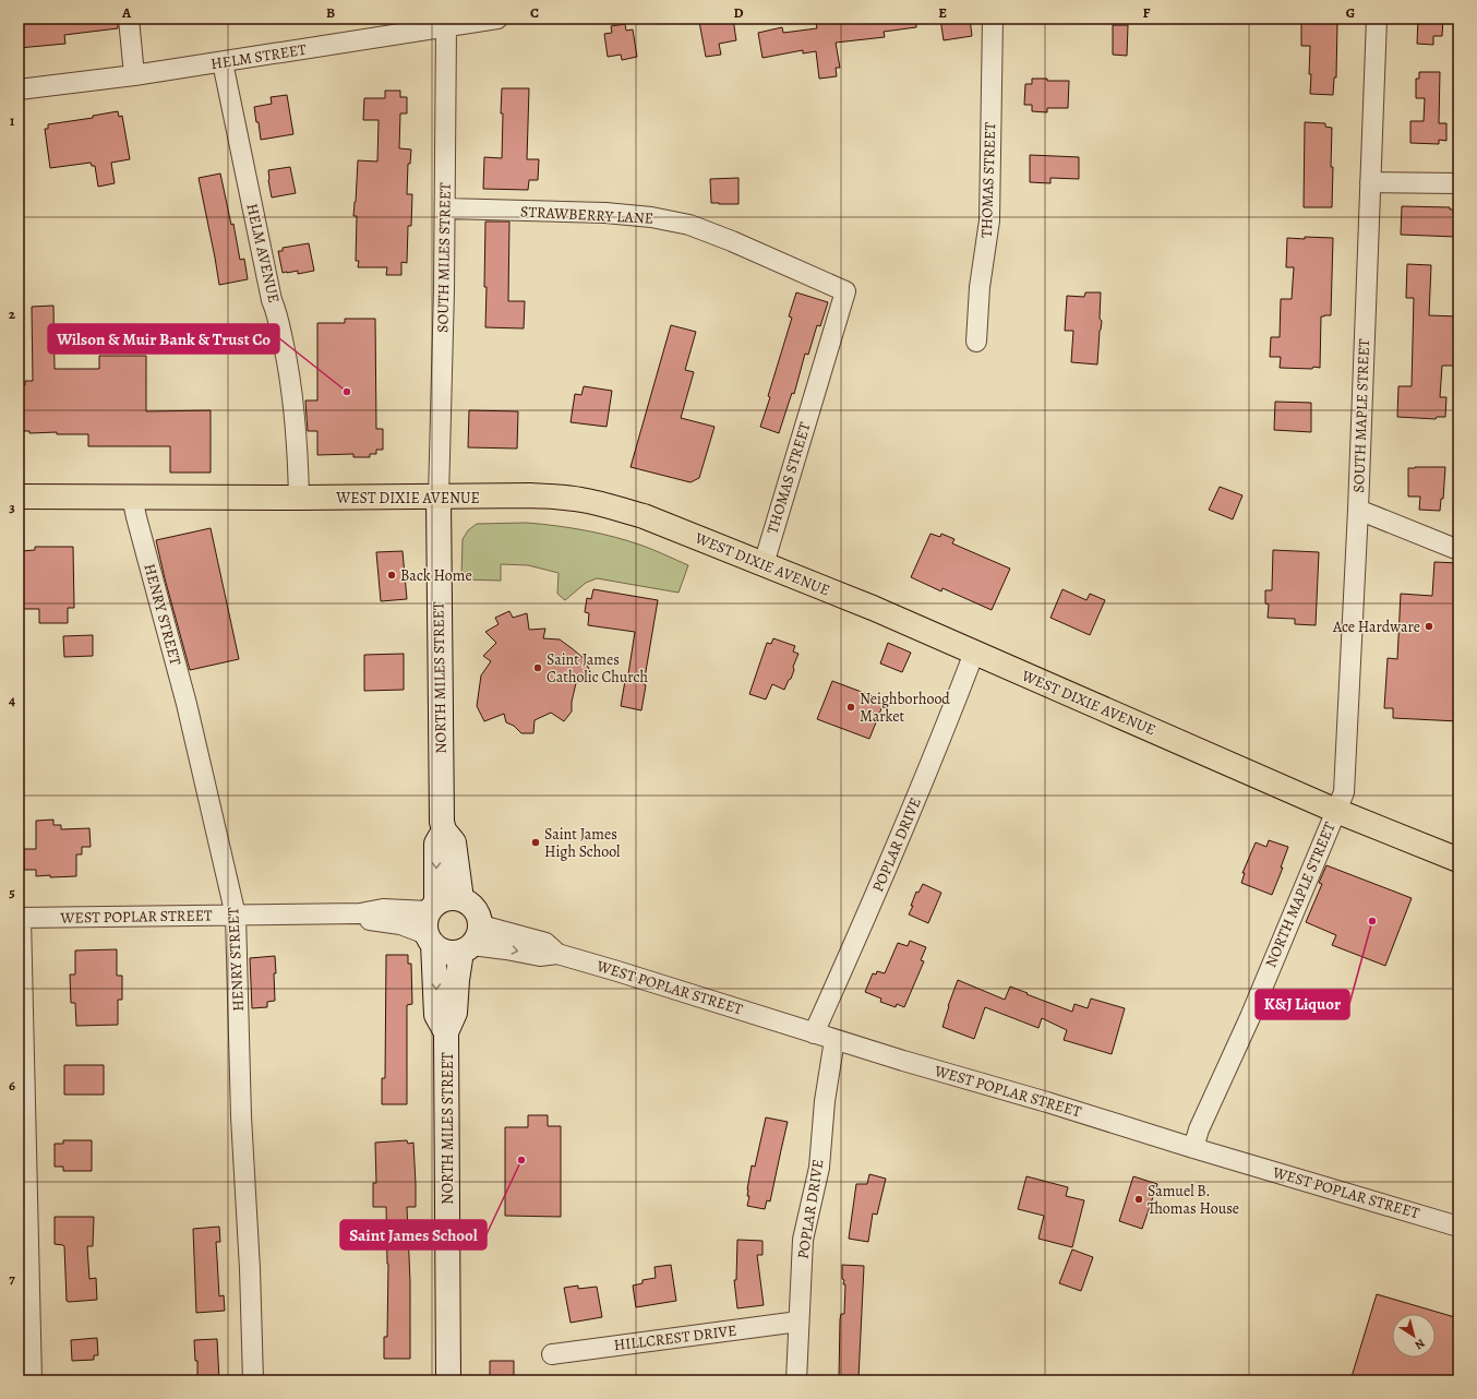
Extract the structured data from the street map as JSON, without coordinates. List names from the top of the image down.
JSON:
{
  "streets": {
    "main road": ["WEST DIXIE AVENUE", "NORTH MILES STREET"],
    "street": [
      "HELM STREET",
      "THOMAS STREET",
      "STRAWBERRY LANE",
      "HELM AVENUE",
      "SOUTH MILES STREET",
      "SOUTH MAPLE STREET",
      "HENRY STREET",
      "POPLAR DRIVE",
      "NORTH MAPLE STREET",
      "WEST POPLAR STREET",
      "HILLCREST DRIVE"
    ]
  },
  "crossings": [
    ["HELM STREET", "HELM AVENUE"],
    ["HELM STREET", "SOUTH MILES STREET"],
    ["THOMAS STREET", "STRAWBERRY LANE"],
    ["THOMAS STREET", "WEST DIXIE AVENUE"],
    ["STRAWBERRY LANE", "SOUTH MILES STREET"],
    ["HELM AVENUE", "WEST DIXIE AVENUE"],
    ["SOUTH MILES STREET", "WEST DIXIE AVENUE"],
    ["SOUTH MILES STREET", "NORTH MILES STREET"],
    ["SOUTH MAPLE STREET", "WEST DIXIE AVENUE"],
    ["SOUTH MAPLE STREET", "NORTH MAPLE STREET"],
    ["WEST DIXIE AVENUE", "HENRY STREET"],
    ["WEST DIXIE AVENUE", "NORTH MILES STREET"],
    ["WEST DIXIE AVENUE", "POPLAR DRIVE"],
    ["WEST DIXIE AVENUE", "NORTH MAPLE STREET"],
    ["HENRY STREET", "WEST POPLAR STREET"],
    ["NORTH MILES STREET", "WEST POPLAR STREET"],
    ["POPLAR DRIVE", "WEST POPLAR STREET"],
    ["POPLAR DRIVE", "HILLCREST DRIVE"],
    ["NORTH MAPLE STREET", "WEST POPLAR STREET"]
  ],
  "places": [
    "Wilson & Muir Bank & Trust Co",
    "Back Home",
    "Ace Hardware",
    "Saint James Catholic Church",
    "Neighborhood Market",
    "Saint James High School",
    "K&J Liquor",
    "Saint James School",
    "Samuel B. Thomas House"
  ],
  "north": "bottom right",
  "grid": {
    "columns": [
      "A",
      "B",
      "C",
      "D",
      "E",
      "F",
      "G"
    ],
    "rows": [
      "1",
      "2",
      "3",
      "4",
      "5",
      "6",
      "7"
    ]
  }
}
